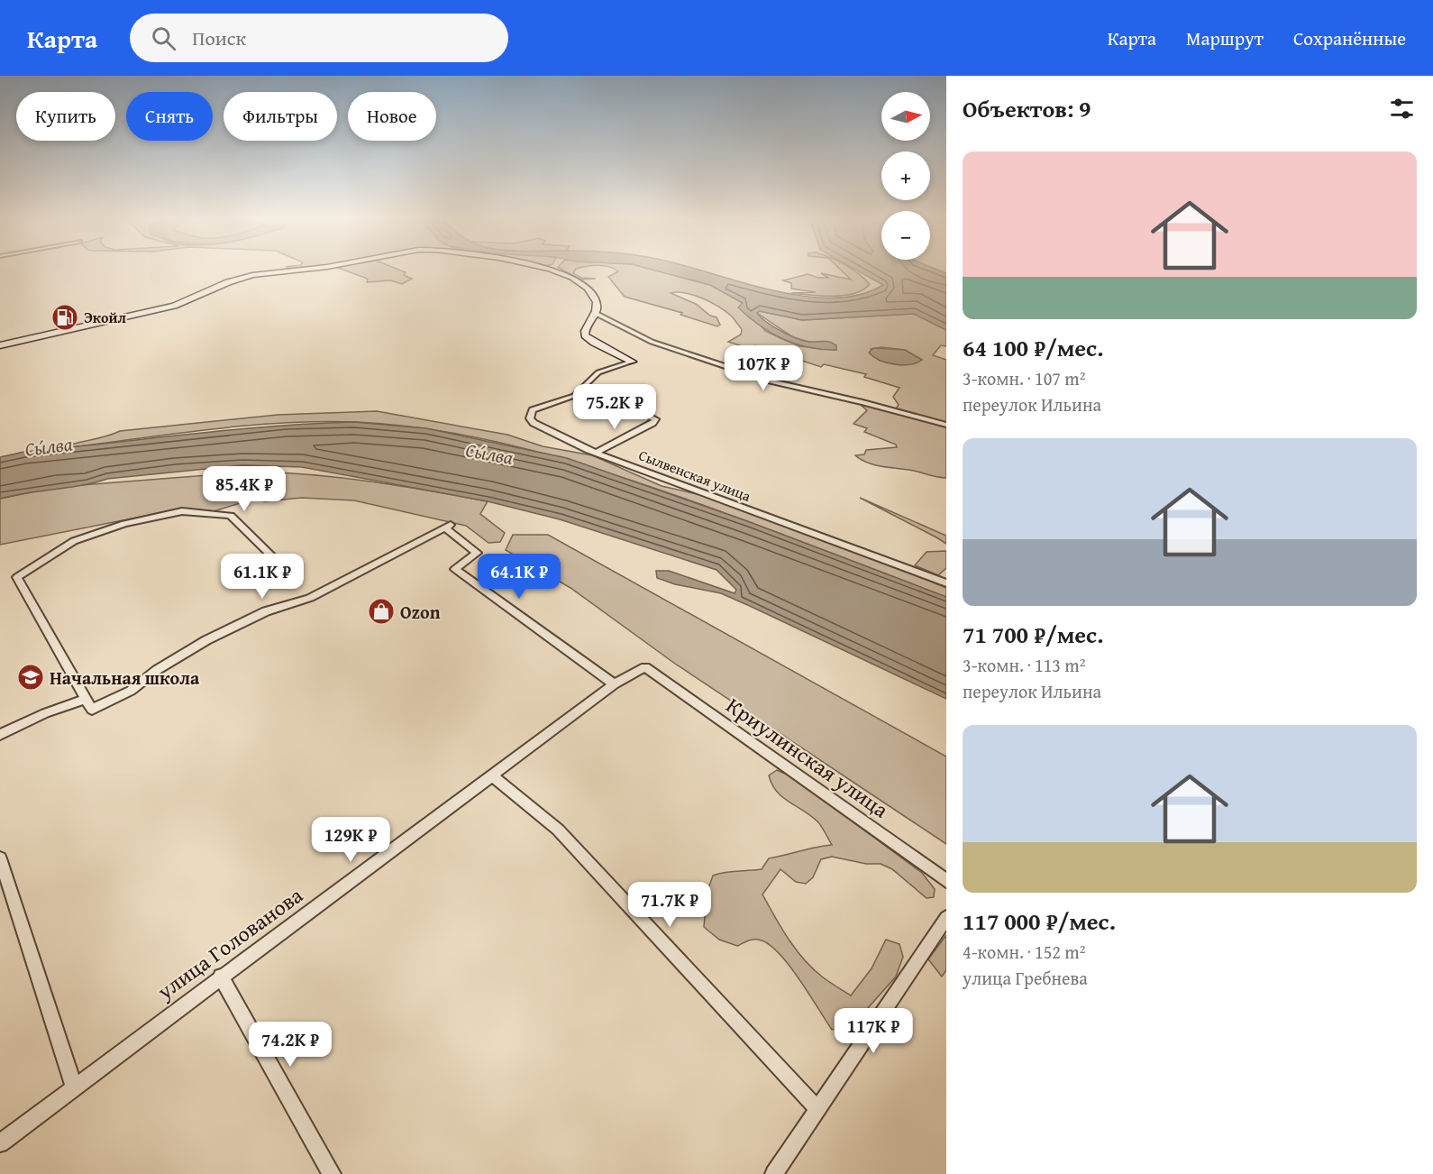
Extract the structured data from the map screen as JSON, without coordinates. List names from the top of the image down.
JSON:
{
  "streets": {
    "street": ["Сылвенская улица", "Криулинская улица", "улица Голованова"]
  },
  "crossings": [
    ["Криулинская улица", "улица Голованова"]
  ],
  "water": ["Сы́лва"],
  "places": {
    "fuel station": ["Экойл"],
    "shop": ["Ozon"],
    "school or university": ["Начальная школа"]
  },
  "north": "right",
  "page": {
    "header": "Карта",
    "search": "Поиск",
    "nav": ["Карта", "Маршрут", "Сохранённые"],
    "heading": "Объектов: 9",
    "map_buttons": ["+", "−"],
    "chip": [
      "Купить",
      "Снять",
      "Фильтры",
      "Новое"
    ],
    "list": [
      {
        "name": "64 100 ₽/мес.",
        "note": "3-комн. · 107 m² · переулок Ильина"
      },
      {
        "name": "71 700 ₽/мес.",
        "note": "3-комн. · 113 m² · переулок Ильина"
      },
      {
        "name": "117 000 ₽/мес.",
        "note": "4-комн. · 152 m² · улица Гребнева"
      }
    ],
    "price": [
      "107K ₽",
      "75.2K ₽",
      "85.4K ₽",
      "61.1K ₽",
      "64.1K ₽",
      "129K ₽",
      "71.7K ₽",
      "117K ₽",
      "74.2K ₽"
    ]
  }
}
